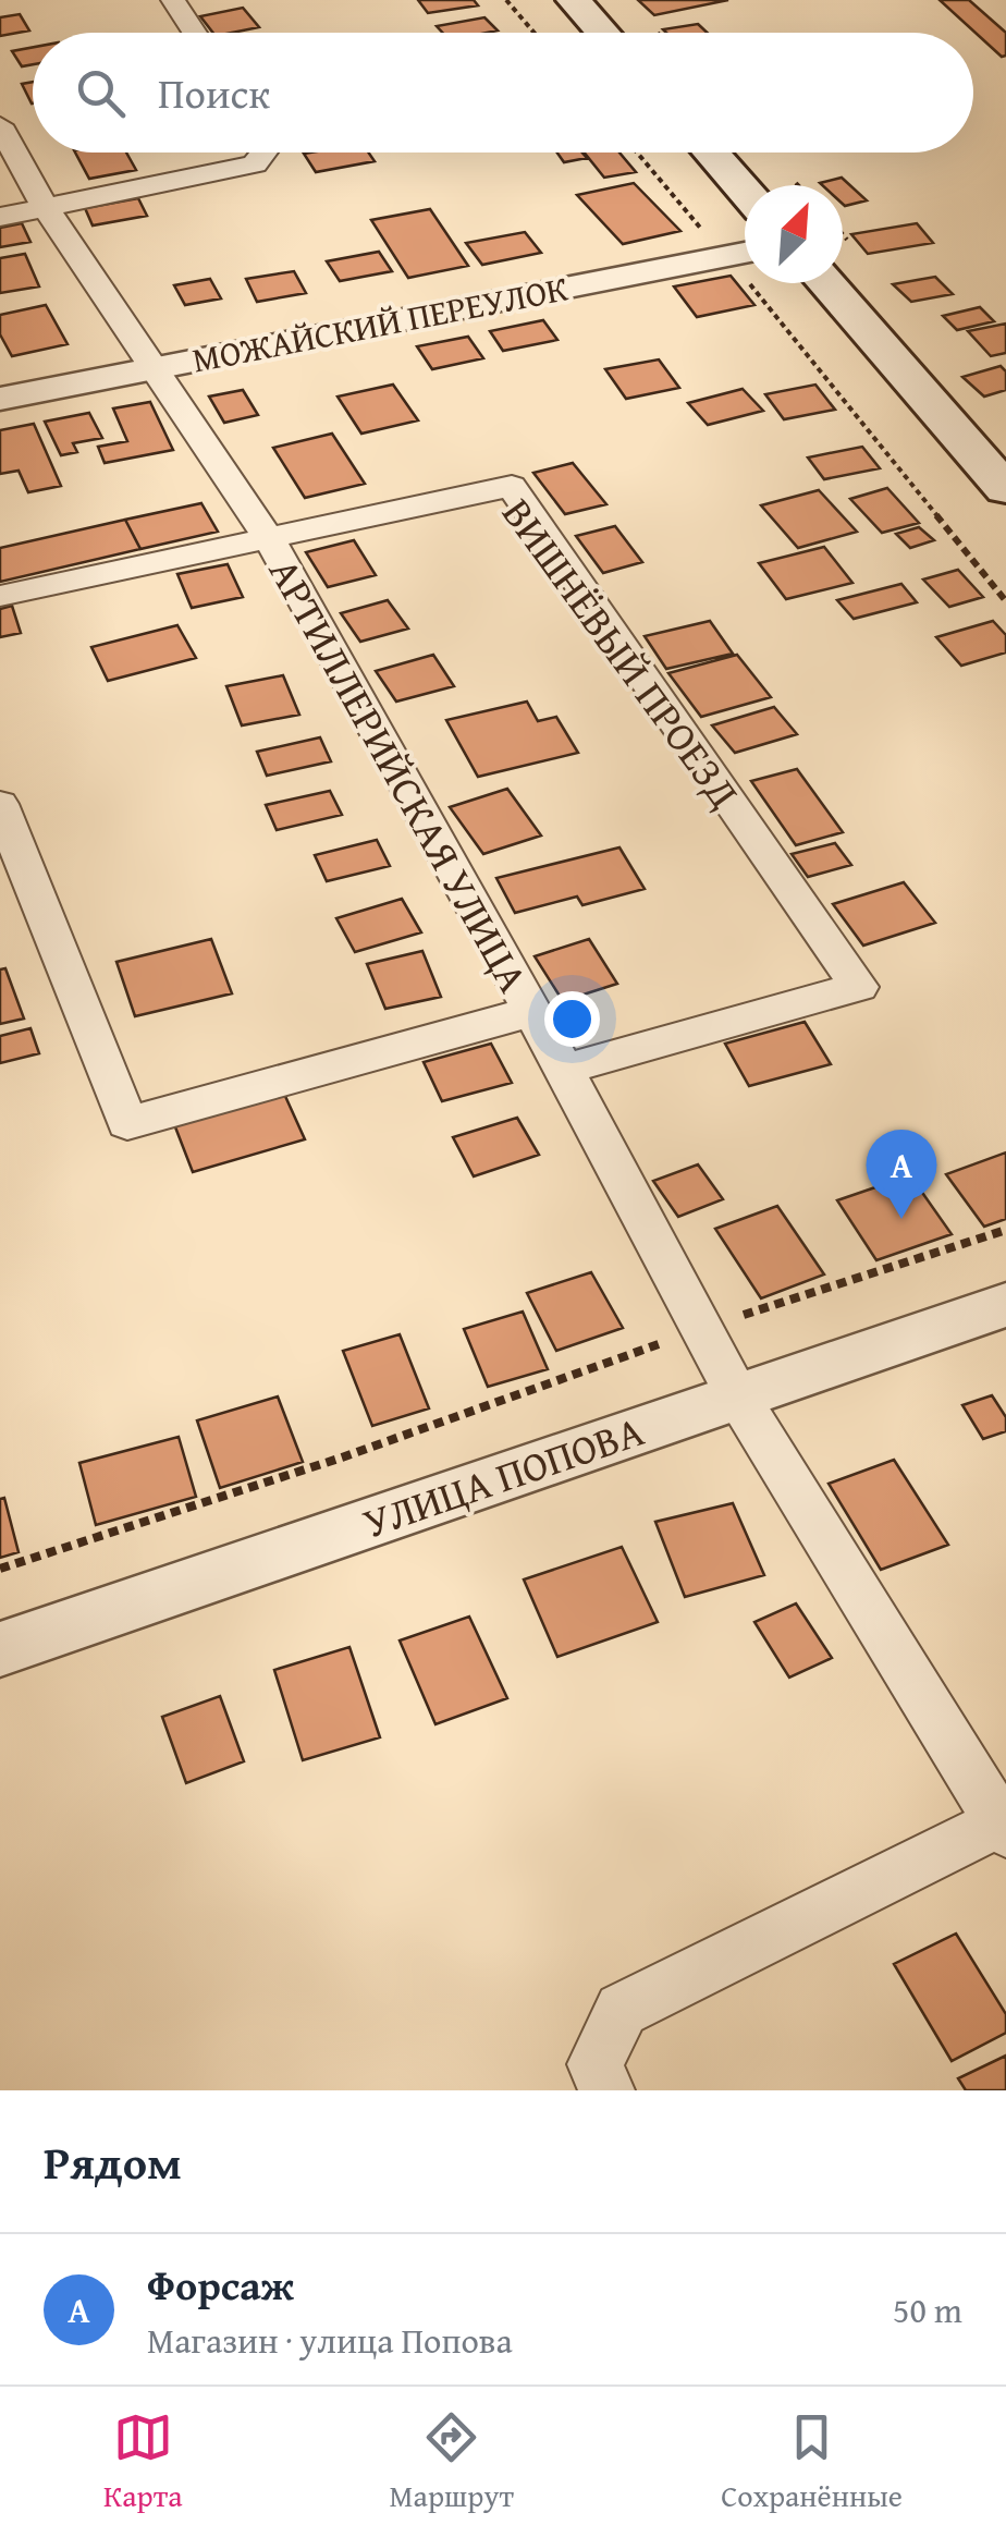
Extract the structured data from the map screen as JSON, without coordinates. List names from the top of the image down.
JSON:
{
  "streets": {
    "street": [
      "МОЖАЙСКИЙ ПЕРЕУЛОК",
      "ВИШНЁВЫЙ ПРОЕЗД",
      "АРТИЛЛЕРИЙСКАЯ УЛИЦА",
      "УЛИЦА ПОПОВА"
    ]
  },
  "crossings": [
    ["МОЖАЙСКИЙ ПЕРЕУЛОК", "АРТИЛЛЕРИЙСКАЯ УЛИЦА"],
    ["ВИШНЁВЫЙ ПРОЕЗД", "АРТИЛЛЕРИЙСКАЯ УЛИЦА"],
    ["АРТИЛЛЕРИЙСКАЯ УЛИЦА", "УЛИЦА ПОПОВА"]
  ],
  "north": "top right",
  "page": {
    "search": "Поиск",
    "pins": "A",
    "heading": "Рядом",
    "list": [
      {
        "mark": "A",
        "name": "Форсаж",
        "note": "Магазин · улица Попова",
        "value": "50 m"
      }
    ],
    "nav": ["Карта", "Маршрут", "Сохранённые"]
  }
}
